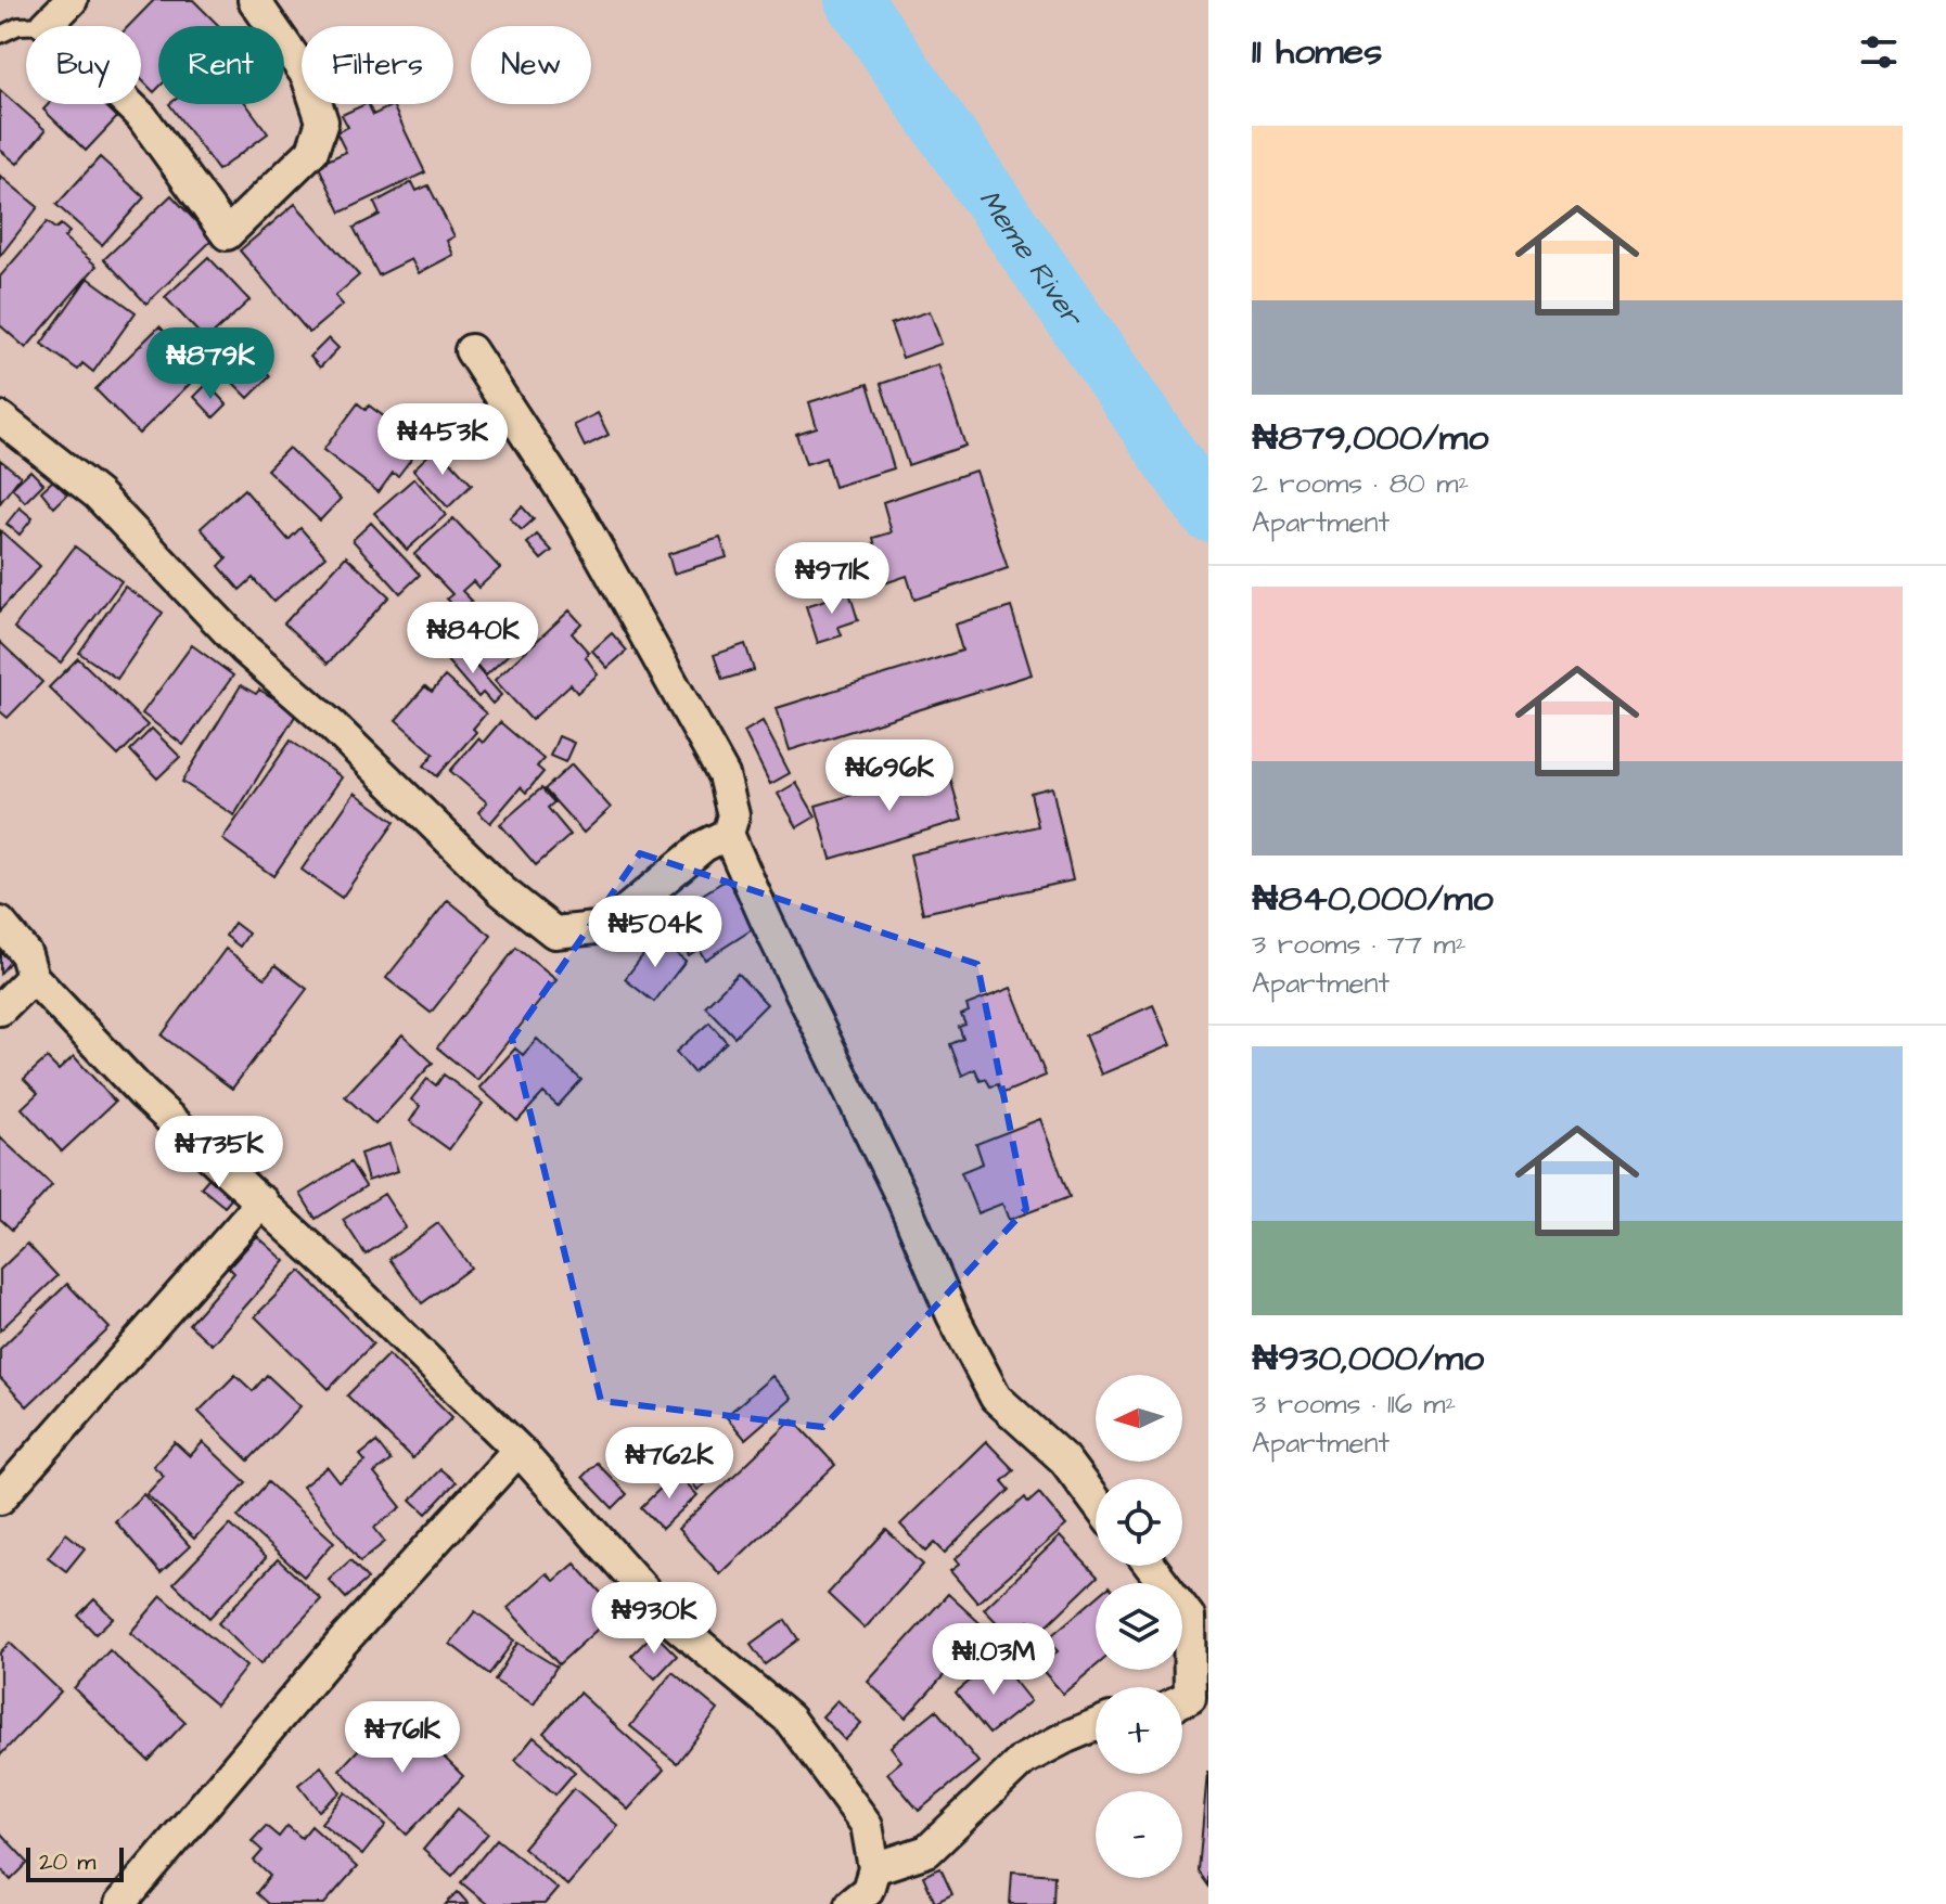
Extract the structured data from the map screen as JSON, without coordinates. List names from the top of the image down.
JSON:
{
  "water": ["Meme River"],
  "scale_bar": "20 m",
  "north": "left",
  "page": {
    "heading": "11 homes",
    "chip": [
      "Buy",
      "Rent",
      "Filters",
      "New"
    ],
    "list": [
      {
        "name": "₦879,000/mo",
        "note": "2 rooms · 80 m² · Apartment"
      },
      {
        "name": "₦840,000/mo",
        "note": "3 rooms · 77 m² · Apartment"
      },
      {
        "name": "₦930,000/mo",
        "note": "3 rooms · 116 m² · Apartment"
      }
    ],
    "price": [
      "₦879K",
      "₦453K",
      "₦971K",
      "₦840K",
      "₦696K",
      "₦504K",
      "₦735K",
      "₦762K",
      "₦930K",
      "₦1.03M",
      "₦761K"
    ],
    "map_buttons": ["+", "−"],
    "scale": "20 m"
  }
}
